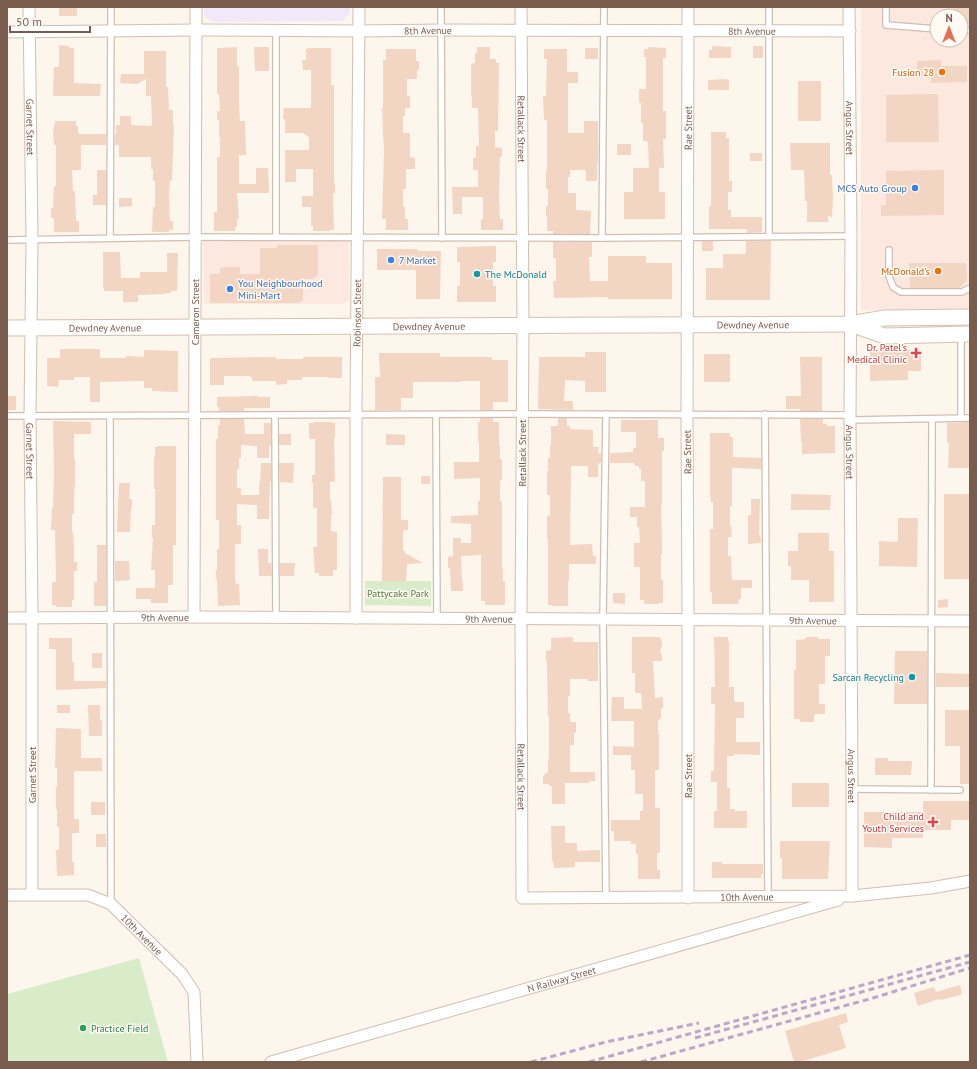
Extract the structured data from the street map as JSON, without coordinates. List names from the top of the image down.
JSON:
{
  "streets": {
    "main road": ["Dewdney Avenue"],
    "street": [
      "8th Avenue",
      "Garnet Street",
      "Rae Street",
      "Angus Street",
      "Retallack Street",
      "Cameron Street",
      "Robinson Street",
      "9th Avenue",
      "10th Avenue",
      "N Railway Street"
    ]
  },
  "crossings": [
    ["8th Avenue", "Garnet Street"],
    ["8th Avenue", "Rae Street"],
    ["8th Avenue", "Angus Street"],
    ["8th Avenue", "Retallack Street"],
    ["8th Avenue", "Cameron Street"],
    ["8th Avenue", "Robinson Street"],
    ["Garnet Street", "Dewdney Avenue"],
    ["Garnet Street", "9th Avenue"],
    ["Garnet Street", "10th Avenue"],
    ["Rae Street", "Dewdney Avenue"],
    ["Rae Street", "9th Avenue"],
    ["Rae Street", "10th Avenue"],
    ["Angus Street", "Dewdney Avenue"],
    ["Angus Street", "9th Avenue"],
    ["Angus Street", "10th Avenue"],
    ["Angus Street", "N Railway Street"],
    ["Retallack Street", "Dewdney Avenue"],
    ["Retallack Street", "9th Avenue"],
    ["Retallack Street", "10th Avenue"],
    ["Cameron Street", "Dewdney Avenue"],
    ["Cameron Street", "9th Avenue"],
    ["Robinson Street", "Dewdney Avenue"],
    ["Robinson Street", "9th Avenue"],
    ["10th Avenue", "N Railway Street"]
  ],
  "parks": ["Pattycake Park"],
  "places": {
    "other": [
      "Fusion 28",
      "MCS Auto Group",
      "7 Market",
      "McDonald's",
      "The McDonald",
      "You Neighbourhood Mini-Mart",
      "Sarcan Recycling",
      "Practice Field"
    ],
    "health": ["Dr. Patel's Medical Clinic", "Child and Youth Services"]
  },
  "scale_bar": "50 m",
  "north": "top"
}
